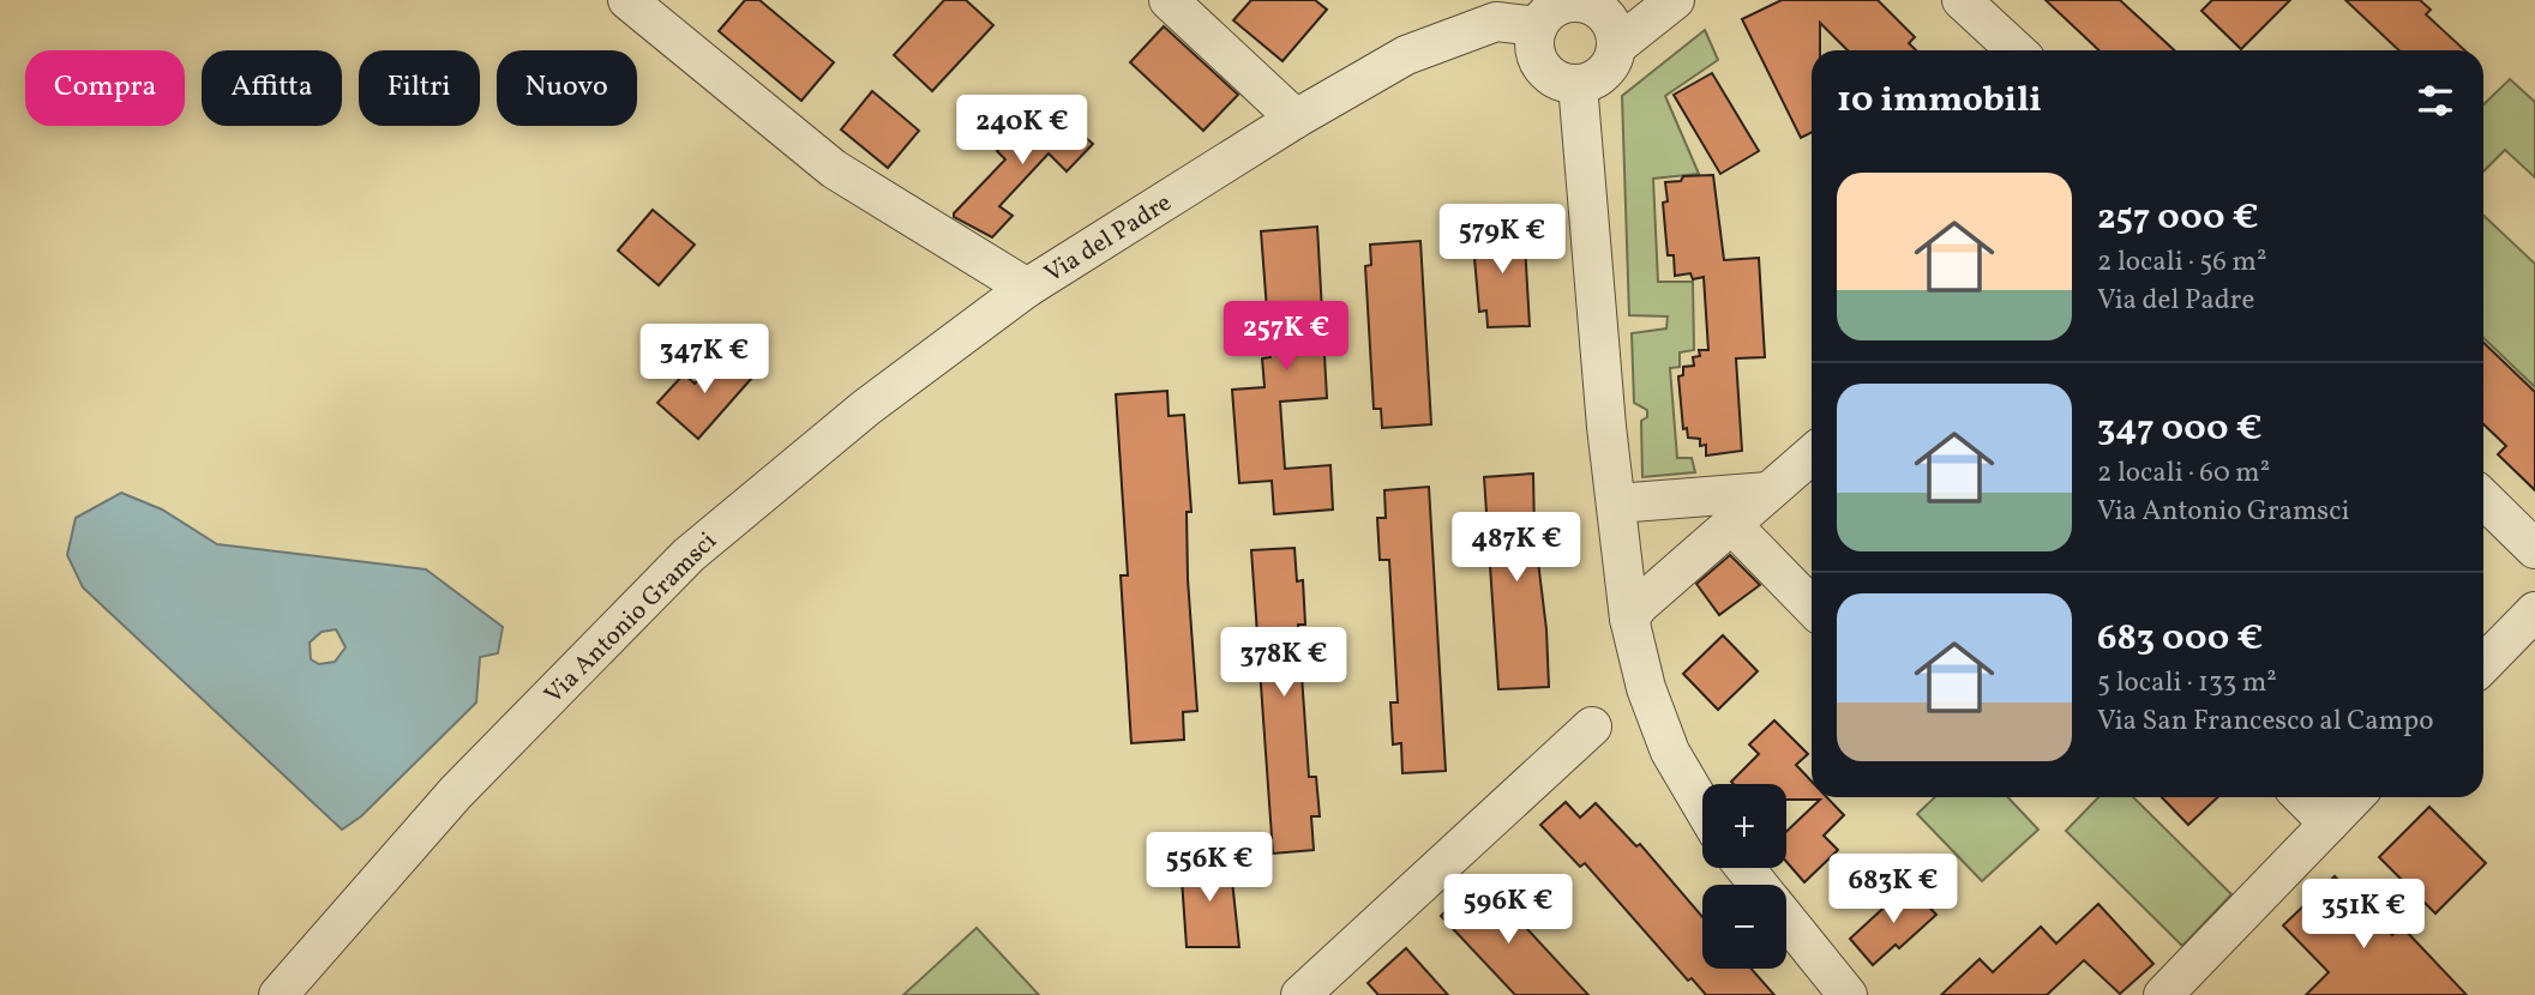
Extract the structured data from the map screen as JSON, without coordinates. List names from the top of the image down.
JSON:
{
  "streets": {
    "street": ["Via del Padre", "Via Antonio Gramsci"]
  },
  "crossings": [
    ["Via del Padre", "Via Antonio Gramsci"]
  ],
  "page": {
    "chip": [
      "Compra",
      "Affitta",
      "Filtri",
      "Nuovo"
    ],
    "heading": "10 immobili",
    "price": [
      "240K €",
      "579K €",
      "257K €",
      "347K €",
      "487K €",
      "378K €",
      "556K €",
      "683K €",
      "596K €",
      "351K €"
    ],
    "list": [
      {
        "name": "257 000 €",
        "note": "2 locali · 56 m² · Via del Padre"
      },
      {
        "name": "347 000 €",
        "note": "2 locali · 60 m² · Via Antonio Gramsci"
      },
      {
        "name": "683 000 €",
        "note": "5 locali · 133 m² · Via San Francesco al Campo"
      }
    ],
    "map_buttons": ["+", "−"]
  }
}
